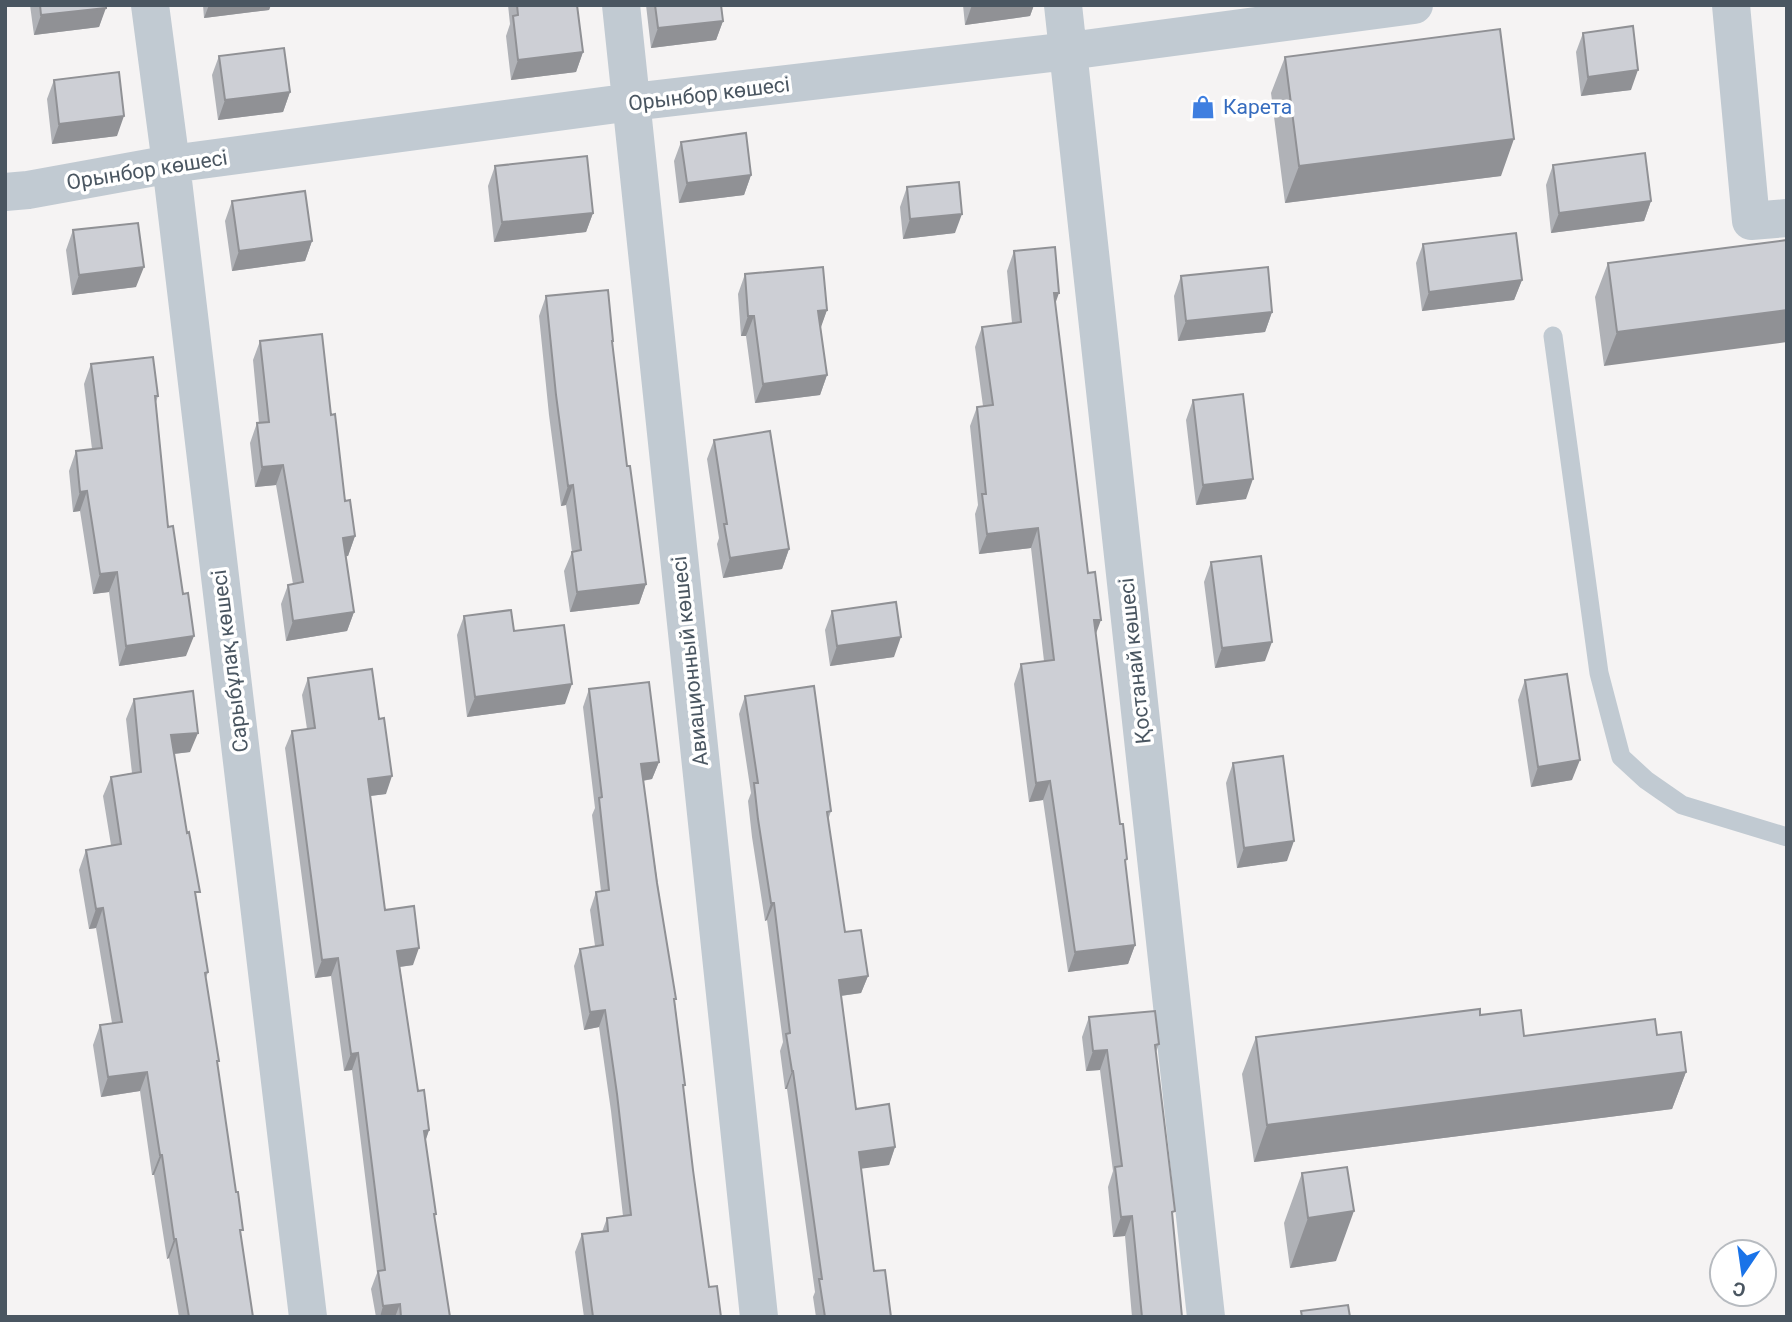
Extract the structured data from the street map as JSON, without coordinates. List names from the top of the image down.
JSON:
{
  "streets": {
    "street": [
      "Орынбор көшесі",
      "Сарыбұлақ көшесі",
      "Авиационный көшесі",
      "Қостанай көшесі"
    ]
  },
  "crossings": [
    ["Орынбор көшесі", "Сарыбұлақ көшесі"],
    ["Орынбор көшесі", "Авиационный көшесі"],
    ["Орынбор көшесі", "Қостанай көшесі"]
  ],
  "places": {
    "shop": ["Карета"]
  },
  "north": "bottom"
}
